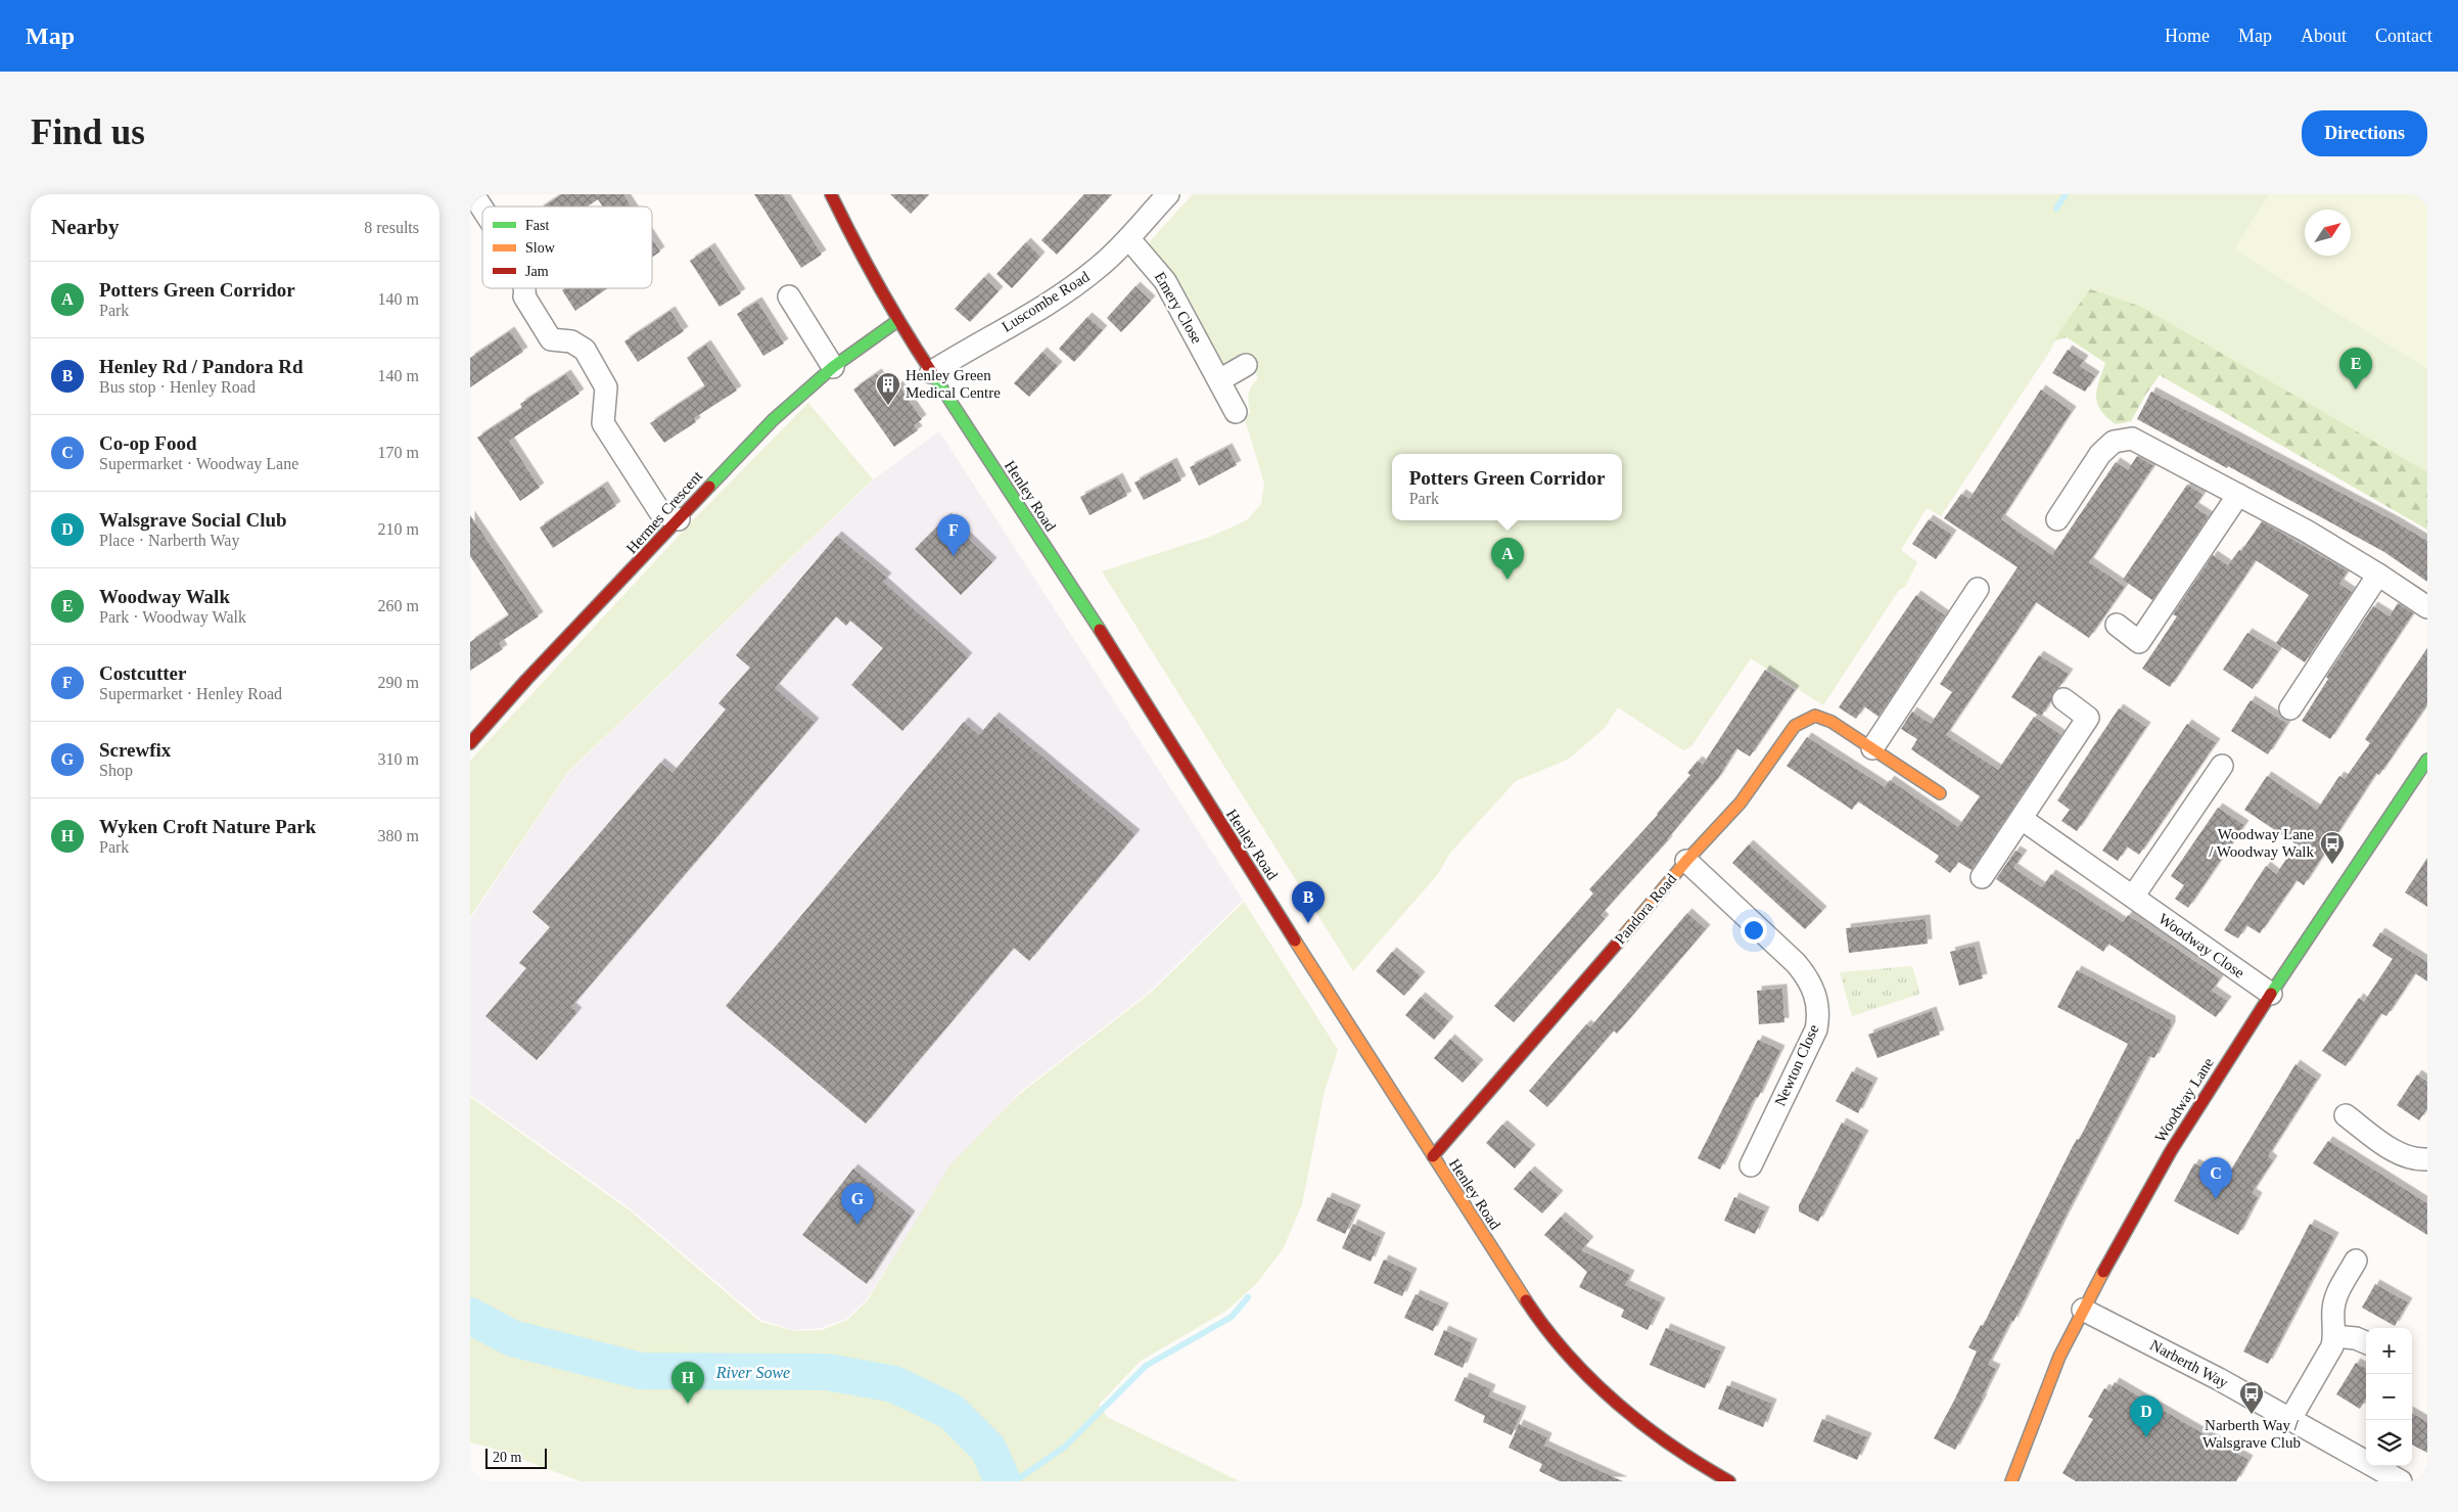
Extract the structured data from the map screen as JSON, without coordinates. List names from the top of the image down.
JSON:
{
  "streets": {
    "street": [
      "Luscombe Road",
      "Emery Close",
      "Henley Road",
      "Hermes Crescent",
      "Pandora Road",
      "Woodway Close",
      "Newton Close",
      "Woodway Lane",
      "Narberth Way"
    ]
  },
  "crossings": [
    ["Luscombe Road", "Emery Close"],
    ["Luscombe Road", "Henley Road"],
    ["Henley Road", "Hermes Crescent"],
    ["Henley Road", "Pandora Road"],
    ["Pandora Road", "Newton Close"],
    ["Woodway Close", "Woodway Lane"],
    ["Woodway Lane", "Narberth Way"]
  ],
  "water": ["River Sowe"],
  "places": {
    "building": ["Henley Green Medical Centre"],
    "bus stop": ["Woodway Lane / Woodway Walk", "Narberth Way / Walsgrave Club"]
  },
  "legend": ["Fast", "Slow", "Jam"],
  "scale_bar": "20 m",
  "north": "top right",
  "page": {
    "header": "Map",
    "nav": [
      "Home",
      "Map",
      "About",
      "Contact"
    ],
    "buttons": "Directions",
    "title": "Find us",
    "heading": ["Nearby", "8 results"],
    "list": [
      {
        "mark": "A",
        "name": "Potters Green Corridor",
        "note": "Park",
        "value": "140 m"
      },
      {
        "mark": "B",
        "name": "Henley Rd / Pandora Rd",
        "note": "Bus stop · Henley Road",
        "value": "140 m"
      },
      {
        "mark": "C",
        "name": "Co-op Food",
        "note": "Supermarket · Woodway Lane",
        "value": "170 m"
      },
      {
        "mark": "D",
        "name": "Walsgrave Social Club",
        "note": "Place · Narberth Way",
        "value": "210 m"
      },
      {
        "mark": "E",
        "name": "Woodway Walk",
        "note": "Park · Woodway Walk",
        "value": "260 m"
      },
      {
        "mark": "F",
        "name": "Costcutter",
        "note": "Supermarket · Henley Road",
        "value": "290 m"
      },
      {
        "mark": "G",
        "name": "Screwfix",
        "note": "Shop",
        "value": "310 m"
      },
      {
        "mark": "H",
        "name": "Wyken Croft Nature Park",
        "note": "Park",
        "value": "380 m"
      }
    ],
    "pins": [
      "E",
      "F",
      "A",
      "B",
      "C",
      "G",
      "H",
      "D"
    ],
    "popup": ["Potters Green Corridor", "Park"],
    "map_buttons": ["+", "−"],
    "scale": "20 m"
  }
}
